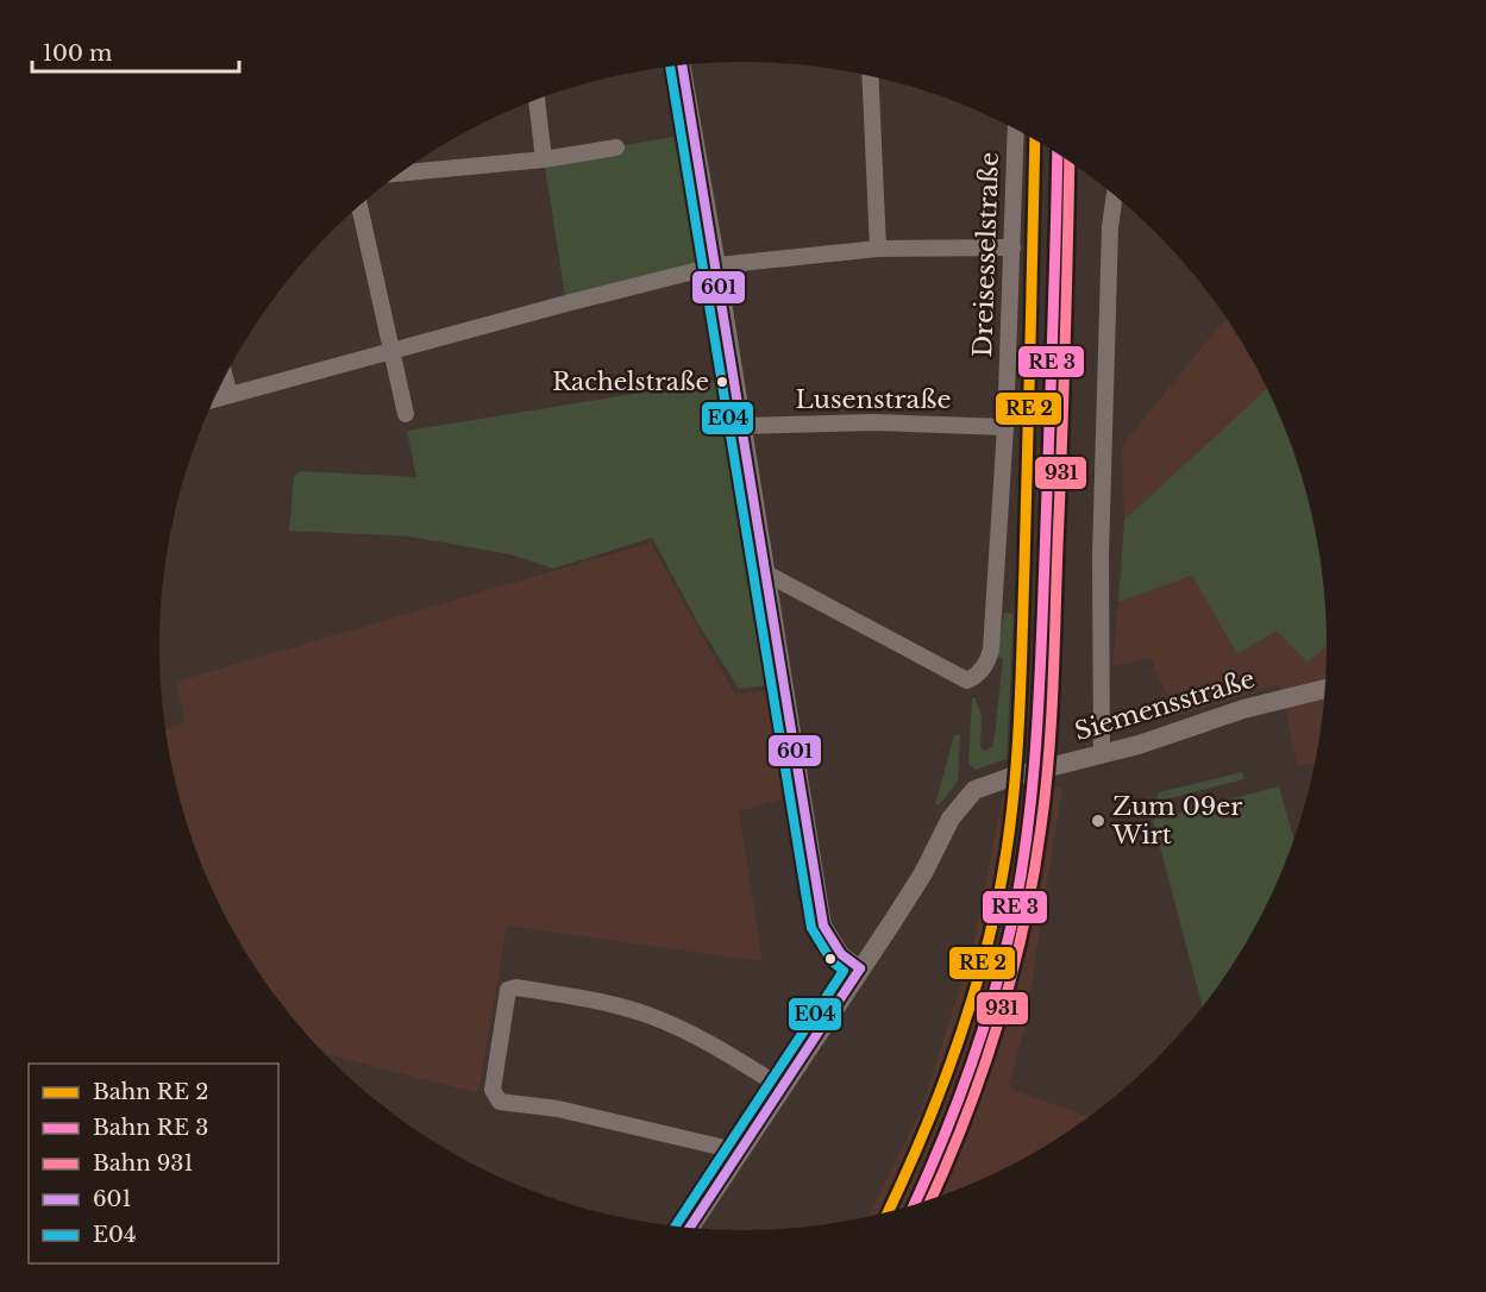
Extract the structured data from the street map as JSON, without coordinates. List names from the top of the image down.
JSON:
{
  "streets": {
    "main road": ["Siemensstraße"],
    "street": ["Dreisesselstraße", "Lusenstraße"]
  },
  "crossings": [
    ["Dreisesselstraße", "Lusenstraße"]
  ],
  "places": ["Rachelstraße", "Zum 09er Wirt"],
  "lines": ["transit line 601", "transit line E04", "rail line 931"],
  "legend": [
    "Bahn RE 2",
    "Bahn RE 3",
    "Bahn 931",
    "601",
    "E04"
  ],
  "scale_bar": "100 m"
}
